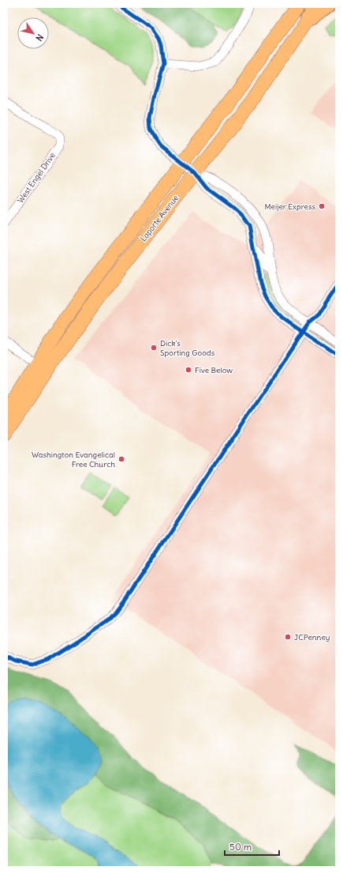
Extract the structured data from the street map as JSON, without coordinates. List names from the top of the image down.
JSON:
{
  "streets": {
    "main road": ["Laporte Avenue"],
    "street": ["West Engel Drive"]
  },
  "places": [
    "Meijer Express",
    "Dick's Sporting Goods",
    "Five Below",
    "Washington Evangelical Free Church",
    "JCPenney"
  ],
  "scale_bar": "50 m",
  "north": "bottom right"
}
